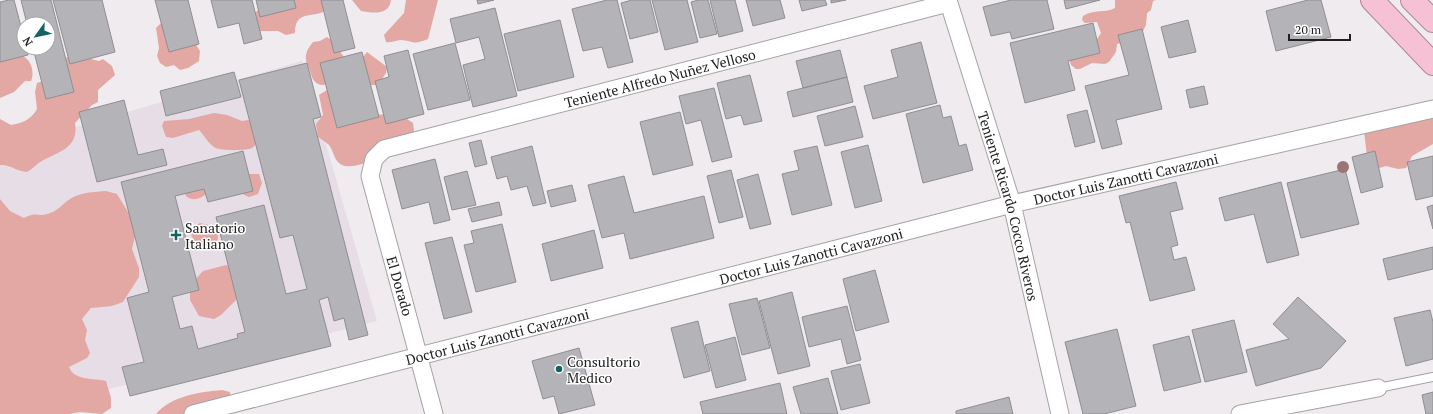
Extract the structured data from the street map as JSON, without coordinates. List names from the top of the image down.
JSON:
{
  "streets": {
    "street": [
      "Teniente Alfredo Nuñez Velloso",
      "Doctor Luis Zanotti Cavazzoni",
      "Teniente Ricardo Cocco Riveros",
      "El Dorado"
    ]
  },
  "crossings": [
    ["Teniente Alfredo Nuñez Velloso", "Teniente Ricardo Cocco Riveros"],
    ["Teniente Alfredo Nuñez Velloso", "El Dorado"],
    ["Doctor Luis Zanotti Cavazzoni", "Teniente Ricardo Cocco Riveros"],
    ["Doctor Luis Zanotti Cavazzoni", "El Dorado"]
  ],
  "places": {
    "health": ["Sanatorio Italiano"],
    "other": ["Consultorio Medico"]
  },
  "scale_bar": "20 m",
  "north": "bottom left"
}
